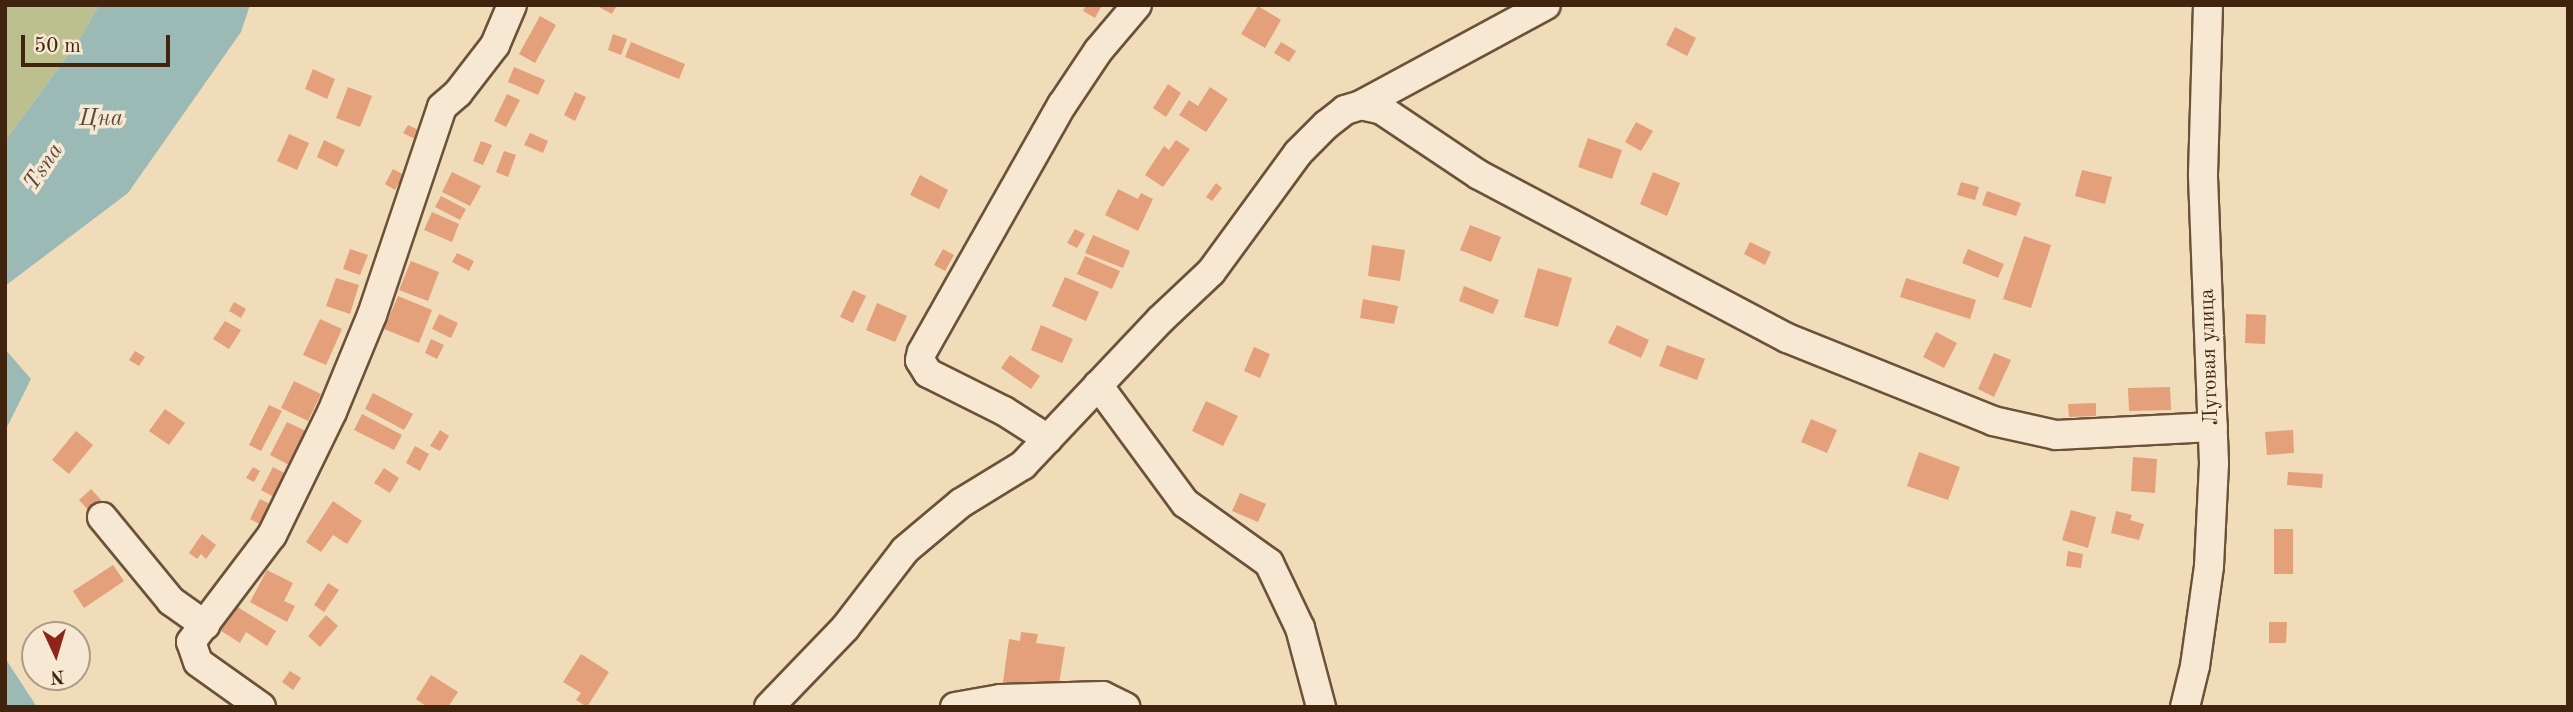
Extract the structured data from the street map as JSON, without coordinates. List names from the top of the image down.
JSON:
{
  "streets": {
    "street": ["Луговая улица"]
  },
  "water": ["Цна", "Tsna"],
  "scale_bar": "50 m",
  "north": "bottom"
}
